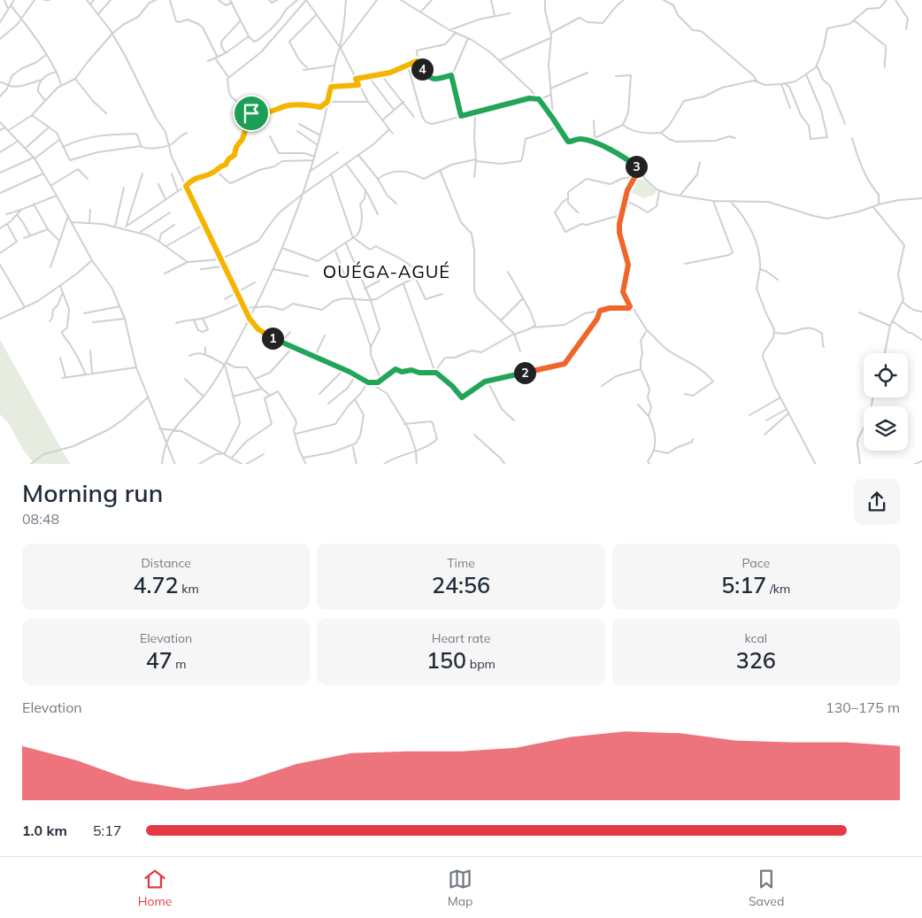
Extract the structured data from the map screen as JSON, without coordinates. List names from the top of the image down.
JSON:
{
  "districts": ["OUÉGA-AGUÉ"],
  "page": {
    "pins": [
      "4",
      "3",
      "1",
      "2"
    ],
    "heading": ["Morning run", "08:48"],
    "stats": [
      ["Distance", "4.72 km"],
      ["Time", "24:56"],
      ["Pace", "5:17 /km"],
      ["Elevation", "47 m"],
      ["Heart rate", "150 bpm"],
      ["kcal", "326"]
    ],
    "chart": ["Elevation", "130–175 m"],
    "list": [
      {
        "name": "1.0 km",
        "note": "5:17"
      }
    ],
    "tabs": ["Home", "Map", "Saved"]
  }
}
